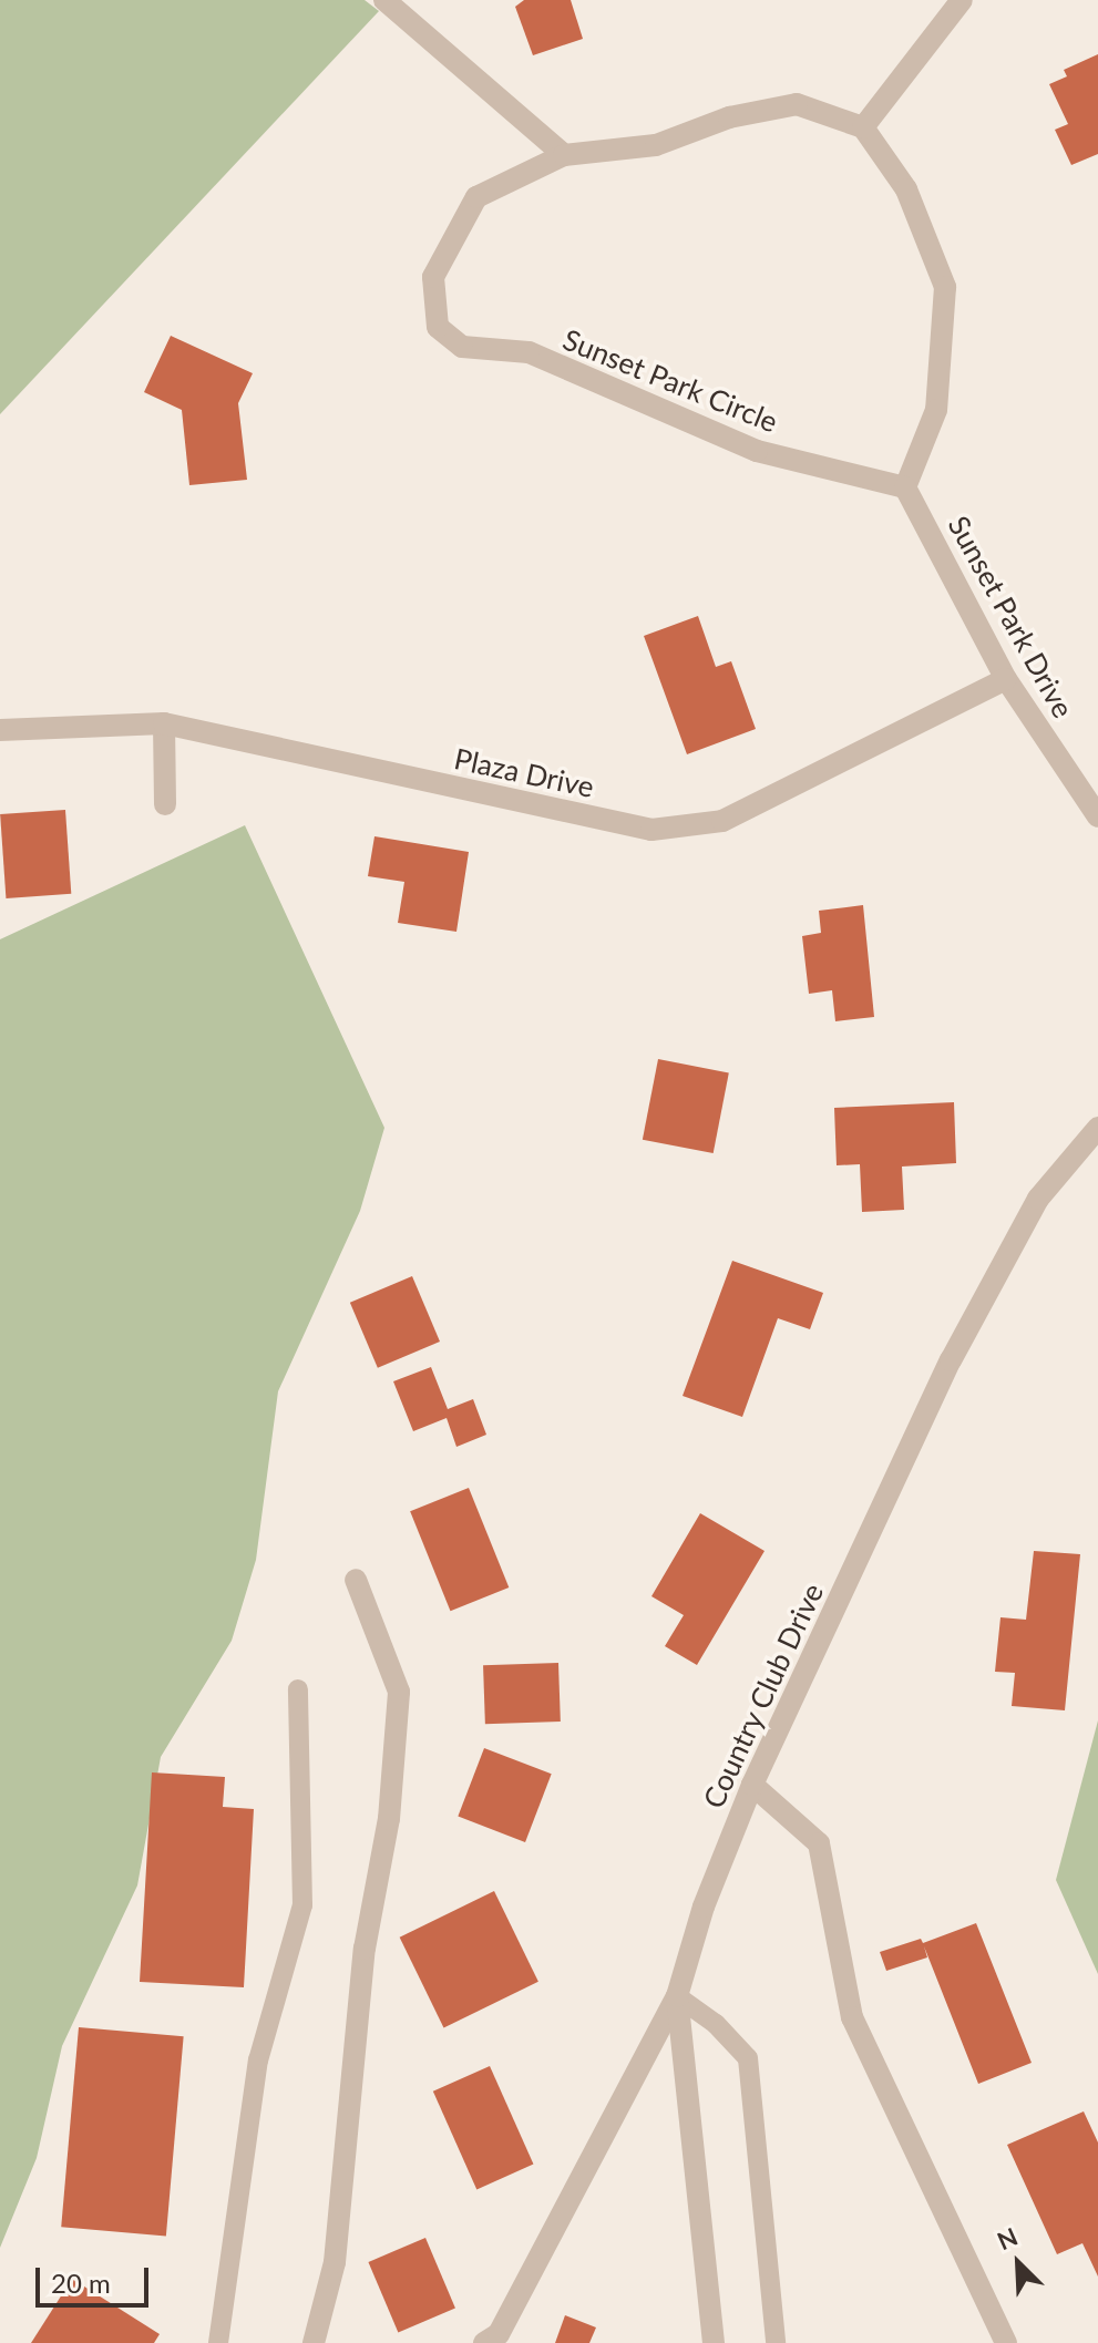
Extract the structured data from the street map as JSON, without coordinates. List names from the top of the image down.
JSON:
{
  "streets": {
    "street": [
      "Sunset Park Circle",
      "Sunset Park Drive",
      "Plaza Drive",
      "Country Club Drive"
    ]
  },
  "crossings": [
    ["Sunset Park Circle", "Sunset Park Drive"],
    ["Sunset Park Drive", "Plaza Drive"]
  ],
  "scale_bar": "20 m",
  "north": "top left"
}
